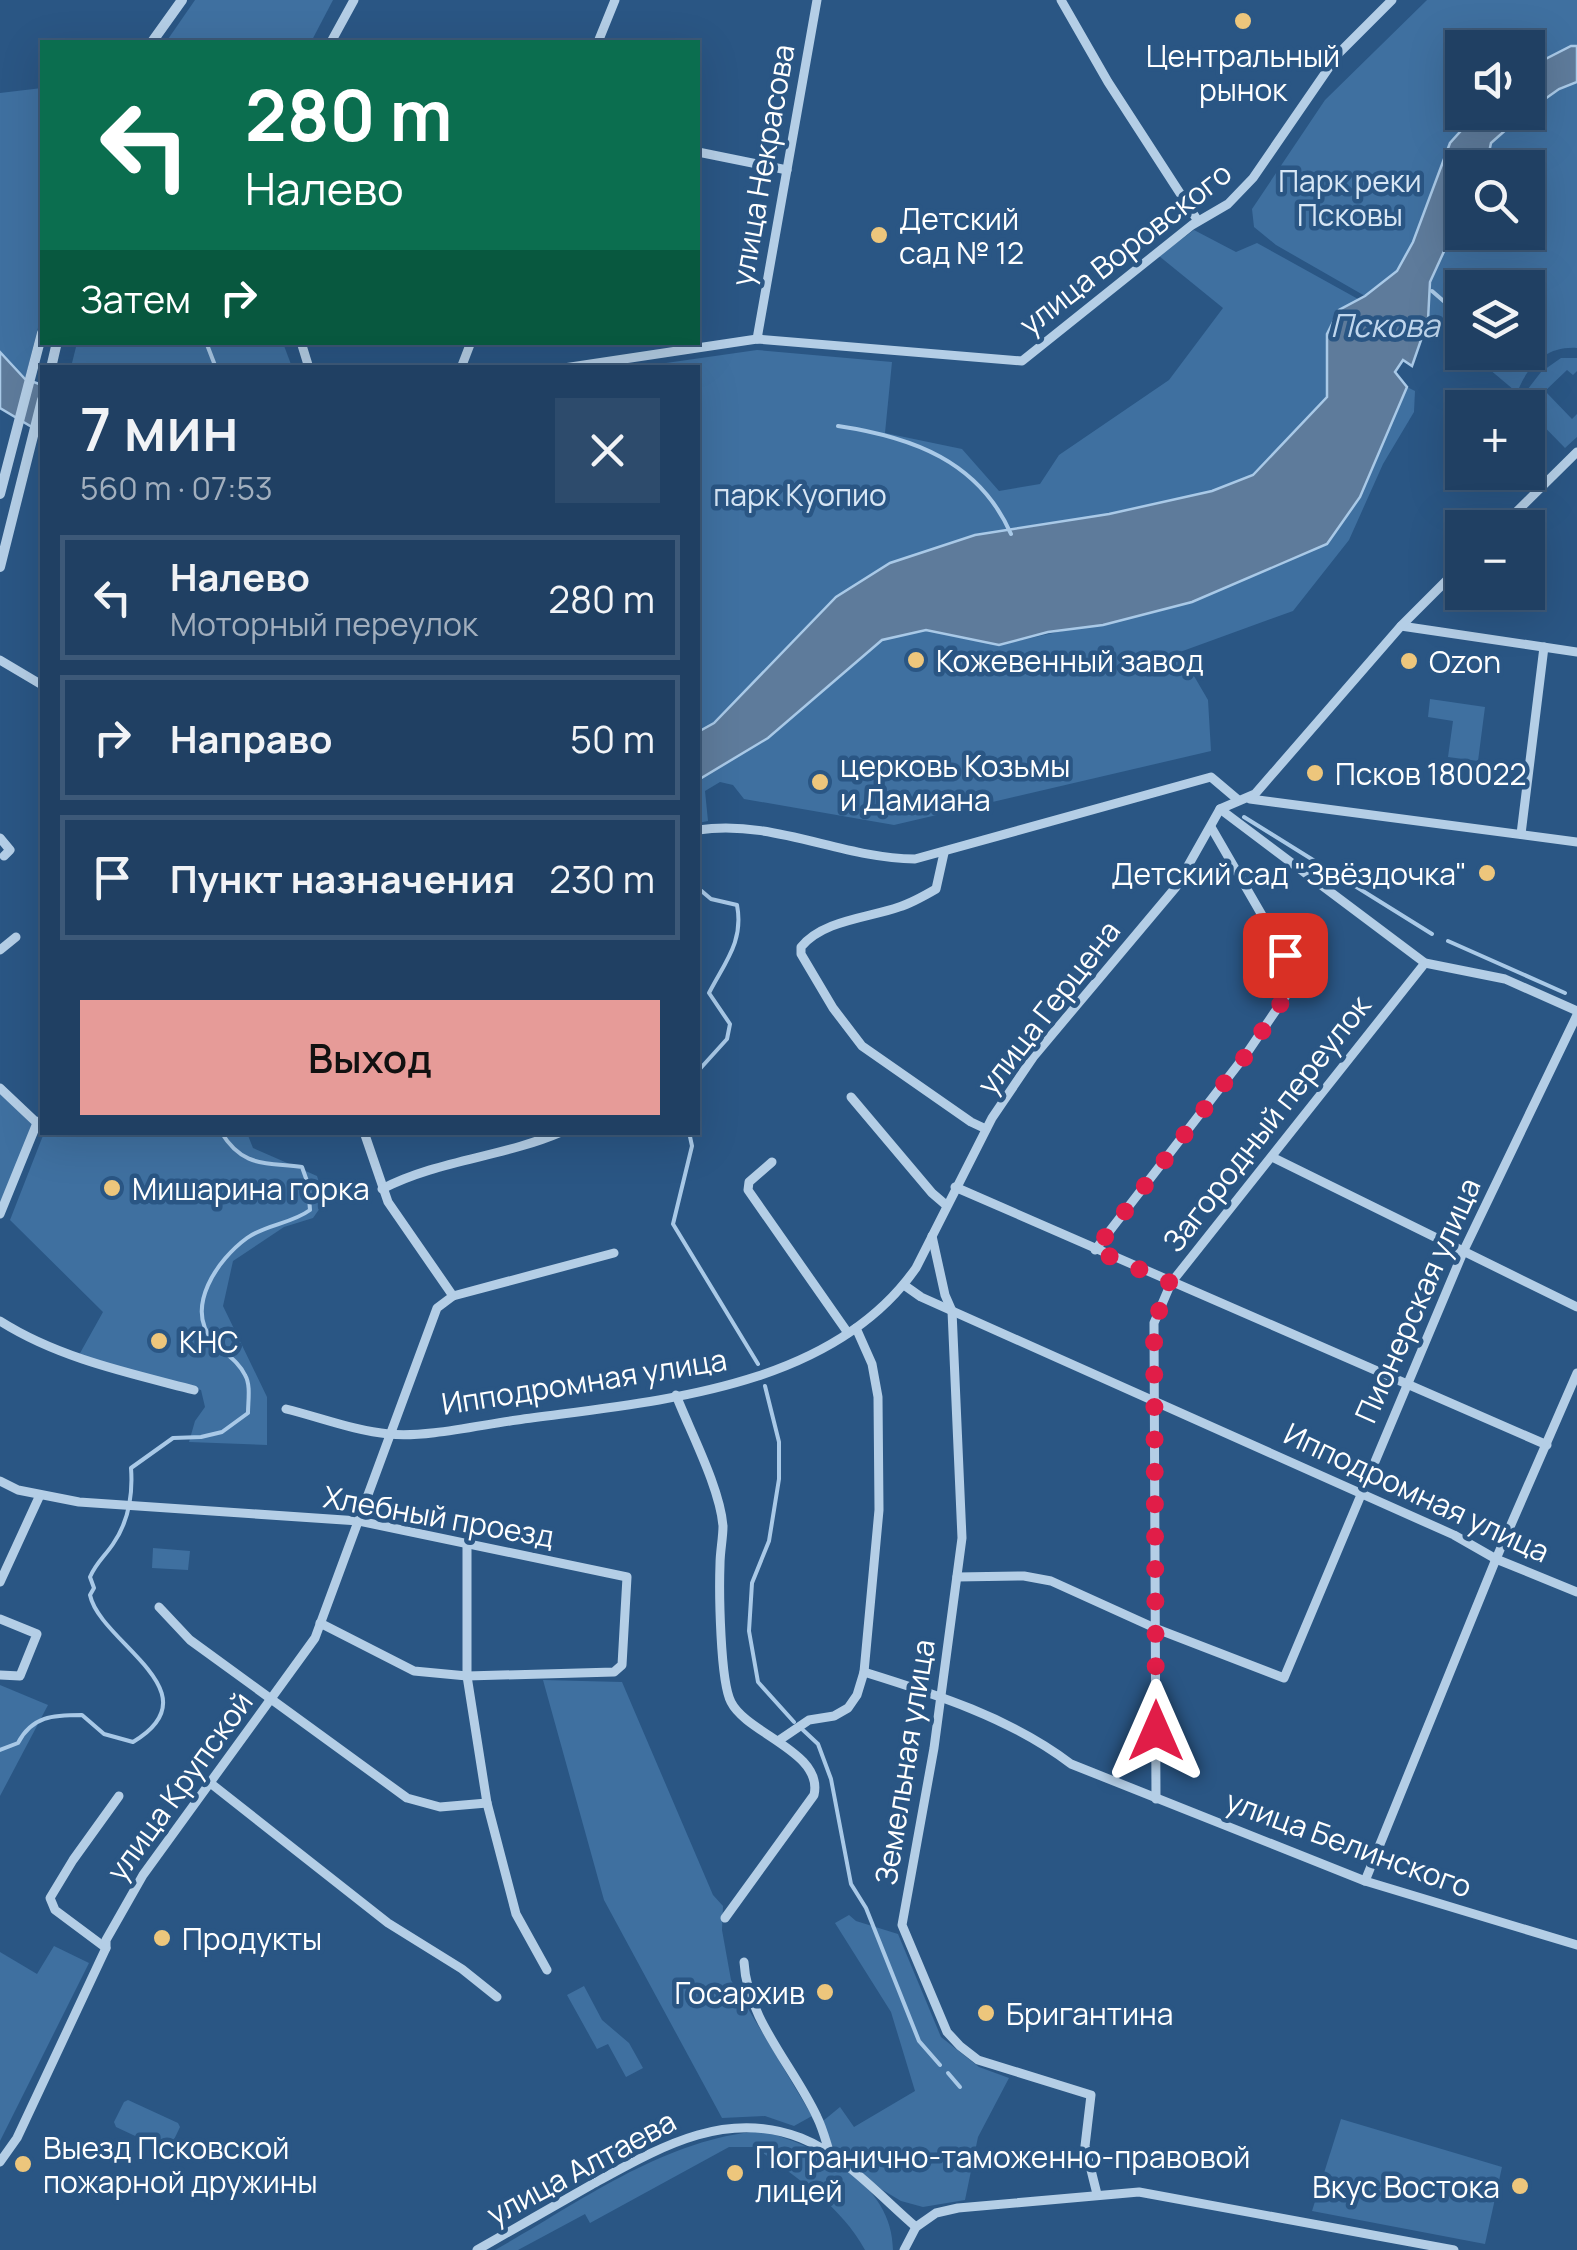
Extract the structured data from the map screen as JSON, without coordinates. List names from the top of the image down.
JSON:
{
  "streets": {
    "street": [
      "улица Некрасова",
      "улица Воровского",
      "улица Герцена",
      "Загородный переулок",
      "Пионерская улица",
      "Ипподромная улица",
      "Хлебный проезд",
      "Земельная улица",
      "улица Крупской",
      "улица Белинского",
      "улица Алтаева"
    ]
  },
  "crossings": [
    ["улица Некрасова", "улица Воровского"],
    ["улица Герцена", "Ипподромная улица"],
    ["улица Герцена", "Земельная улица"],
    ["Загородный переулок", "Пионерская улица"],
    ["Загородный переулок", "Ипподромная улица"],
    ["Загородный переулок", "улица Белинского"],
    ["Пионерская улица", "Ипподромная улица"],
    ["Пионерская улица", "Земельная улица"],
    ["Ипподромная улица", "Земельная улица"],
    ["Ипподромная улица", "улица Крупской"],
    ["Хлебный проезд", "улица Крупской"],
    ["Земельная улица", "улица Белинского"]
  ],
  "water": ["Пскова"],
  "parks": ["Парк реки Псковы", "парк Куопио"],
  "places": [
    "Центральный рынок",
    "Детский сад № 12",
    "Кожевенный завод",
    "Ozon",
    "Псков 180022",
    "церковь Козьмы и Дамиана",
    "Детский сад \"Звёздочка\"",
    "Мишарина горка",
    "КНС",
    "Продукты",
    "Госархив",
    "Бригантина",
    "Выезд Псковской пожарной дружины",
    "Погранично-таможенно-правовой лицей",
    "Вкус Востока"
  ],
  "page": {
    "map_buttons": ["+", "−"],
    "turn": ["280 m", "Налево"],
    "then": "Затем",
    "heading": ["7 мин", "560 m · 07:53"],
    "list": [
      {
        "name": "Налево",
        "note": "Моторный переулок",
        "value": "280 m"
      },
      {
        "name": "Направо",
        "value": "50 m"
      },
      {
        "name": "Пункт назначения",
        "value": "230 m"
      }
    ],
    "buttons": "Выход"
  }
}
